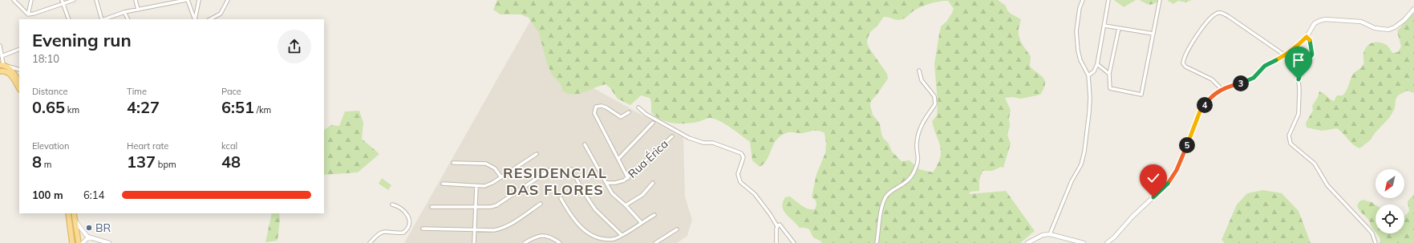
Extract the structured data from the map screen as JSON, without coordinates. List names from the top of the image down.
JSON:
{
  "streets": {
    "street": ["Rua Érica"]
  },
  "districts": ["RESIDENCIAL DAS FLORES"],
  "places": ["BR"],
  "north": "bottom left",
  "page": {
    "heading": ["Evening run", "18:10"],
    "stats": [
      ["Distance", "0.65 km"],
      ["Time", "4:27"],
      ["Pace", "6:51 /km"],
      ["Elevation", "8 m"],
      ["Heart rate", "137 bpm"],
      ["kcal", "48"]
    ],
    "pins": ["3", "4", "5"],
    "list": [
      {
        "name": "100 m",
        "note": "6:14"
      }
    ]
  }
}
